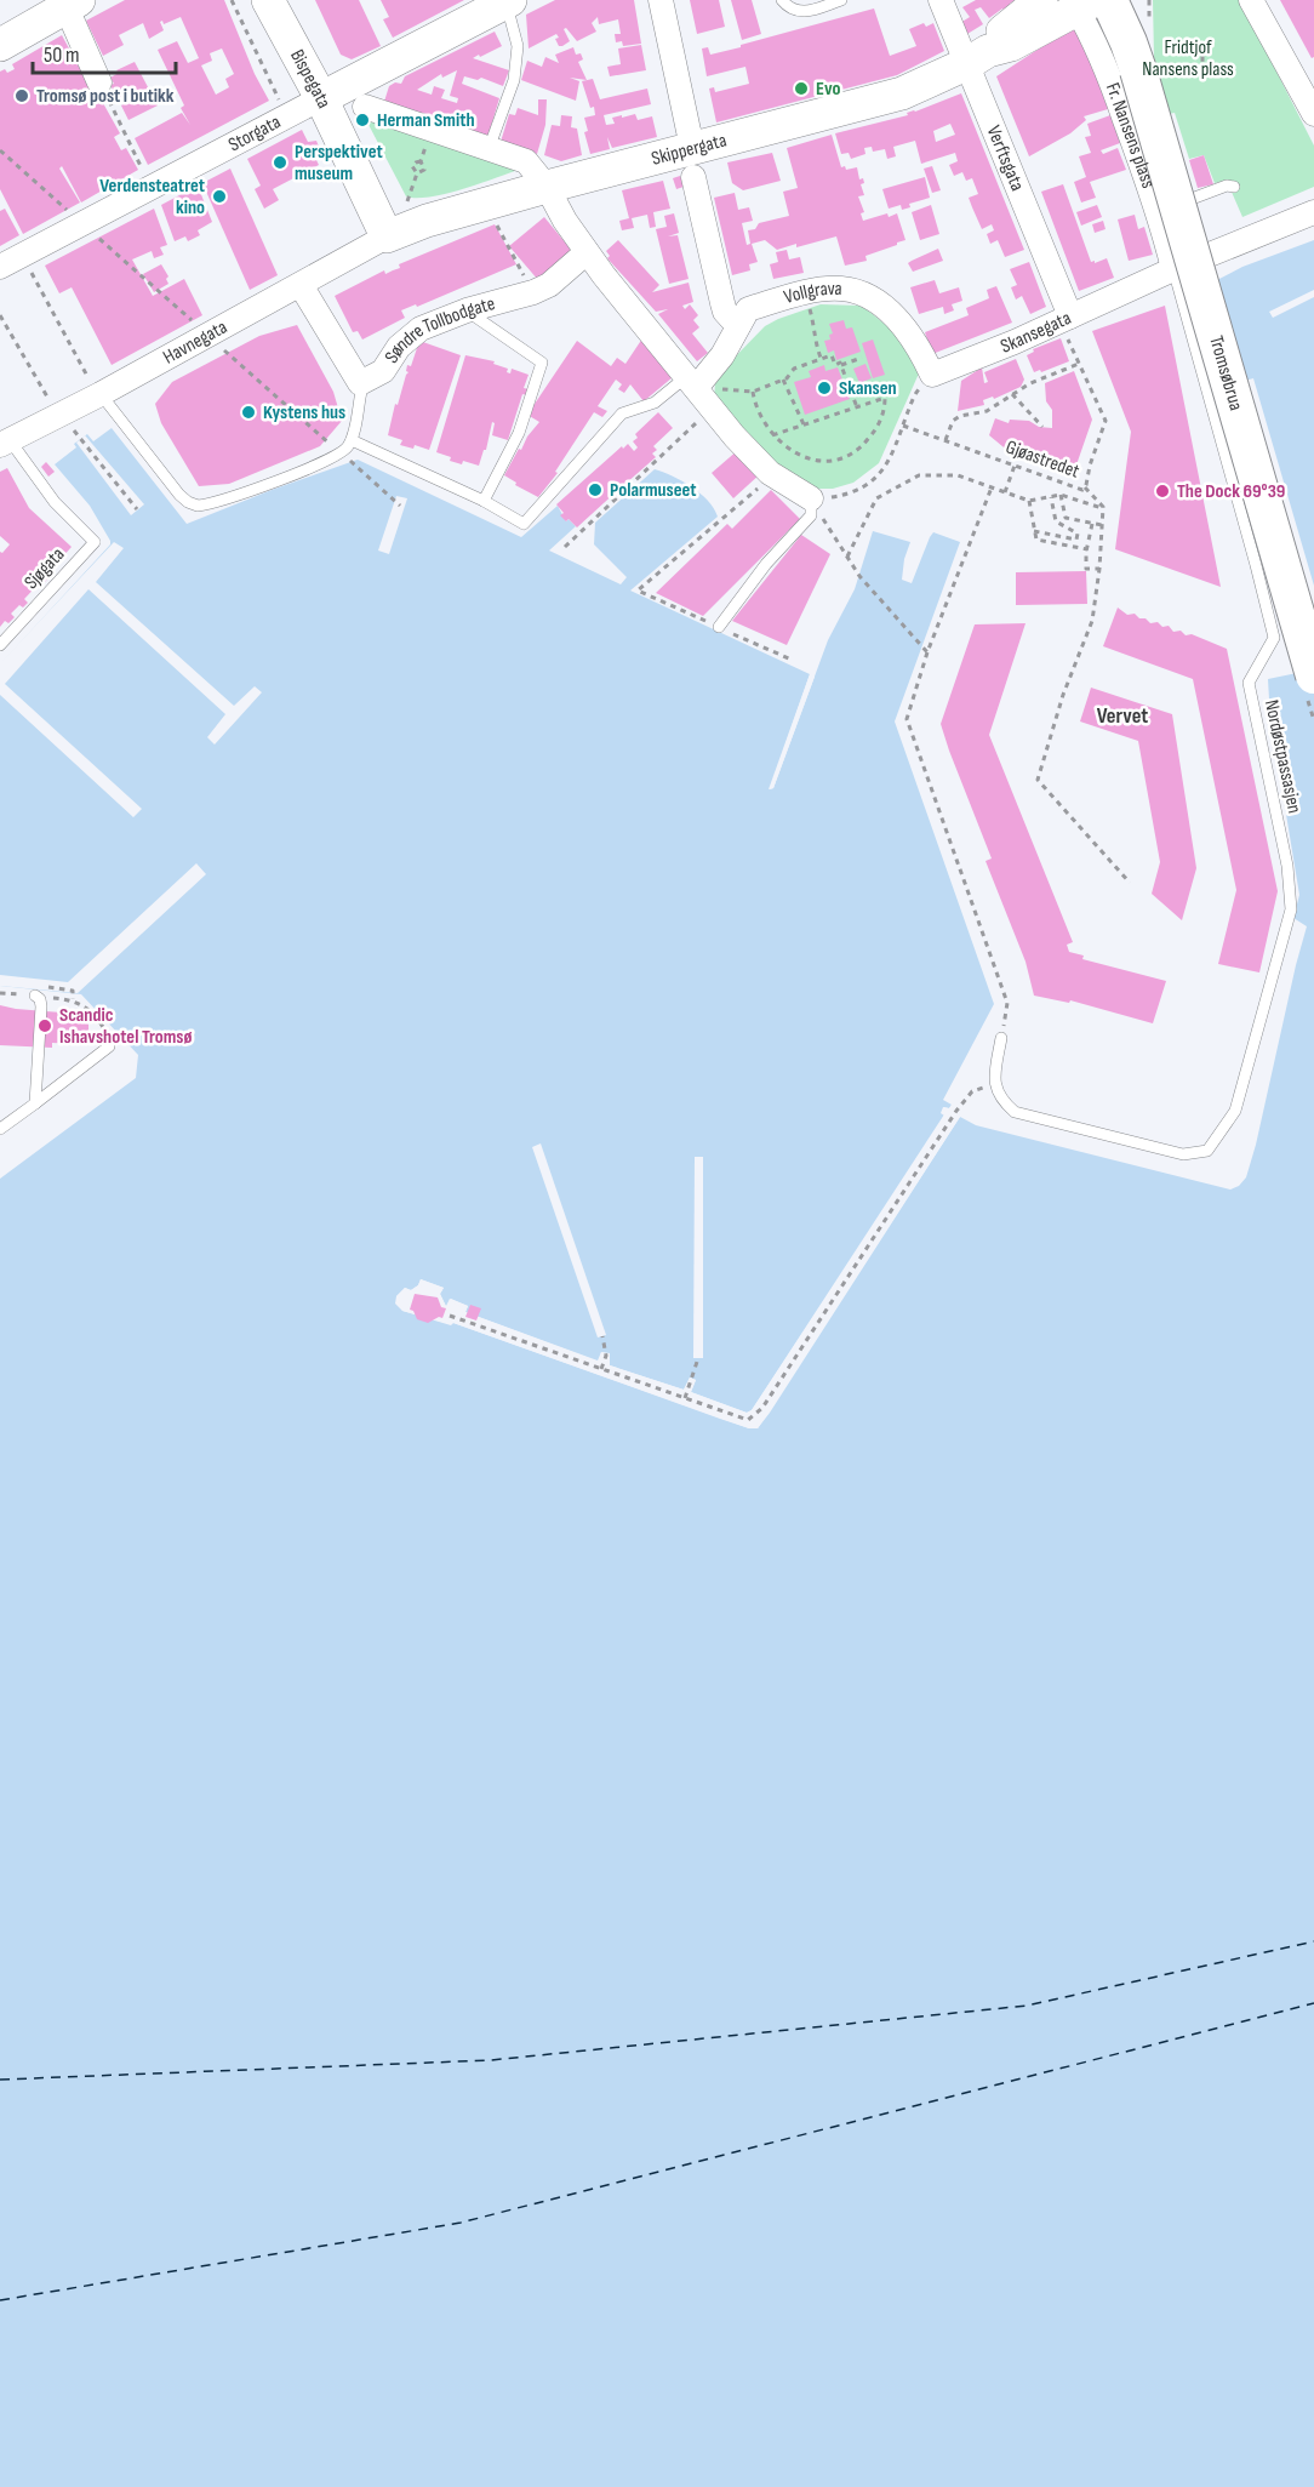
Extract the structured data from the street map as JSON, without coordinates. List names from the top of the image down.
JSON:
{
  "streets": {
    "main road": ["Tromsøbrua"],
    "street": [
      "Bispegata",
      "Storgata",
      "Fr. Nansens plass",
      "Skippergata",
      "Verftsgata",
      "Vollgrava",
      "Skansegata",
      "Søndre Tollbodgate",
      "Havnegata"
    ],
    "lane": ["Sjøgata", "Nordøstpassasjen"],
    "path": ["Gjøastredet"]
  },
  "crossings": [
    ["Bispegata", "Storgata"],
    ["Bispegata", "Skippergata"],
    ["Bispegata", "Havnegata"],
    ["Fr. Nansens plass", "Skippergata"],
    ["Fr. Nansens plass", "Skansegata"],
    ["Fr. Nansens plass", "Tromsøbrua"],
    ["Fr. Nansens plass", "Nordøstpassasjen"],
    ["Skippergata", "Verftsgata"],
    ["Skippergata", "Havnegata"],
    ["Skippergata", "Tromsøbrua"],
    ["Verftsgata", "Skansegata"],
    ["Verftsgata", "Gjøastredet"],
    ["Vollgrava", "Skansegata"],
    ["Skansegata", "Gjøastredet"],
    ["Skansegata", "Nordøstpassasjen"],
    ["Havnegata", "Sjøgata"]
  ],
  "districts": ["Vervet"],
  "parks": ["Fridtjof Nansens plass"],
  "places": [
    "Evo",
    "Tromsø post i butikk",
    "Herman Smith",
    "Perspektivet museum",
    "Verdensteatret kino",
    "Skansen",
    "Kystens hus",
    "Polarmuseet",
    "The Dock 69°39",
    "Scandic Ishavshotel Tromsø"
  ],
  "scale_bar": "50 m"
}
